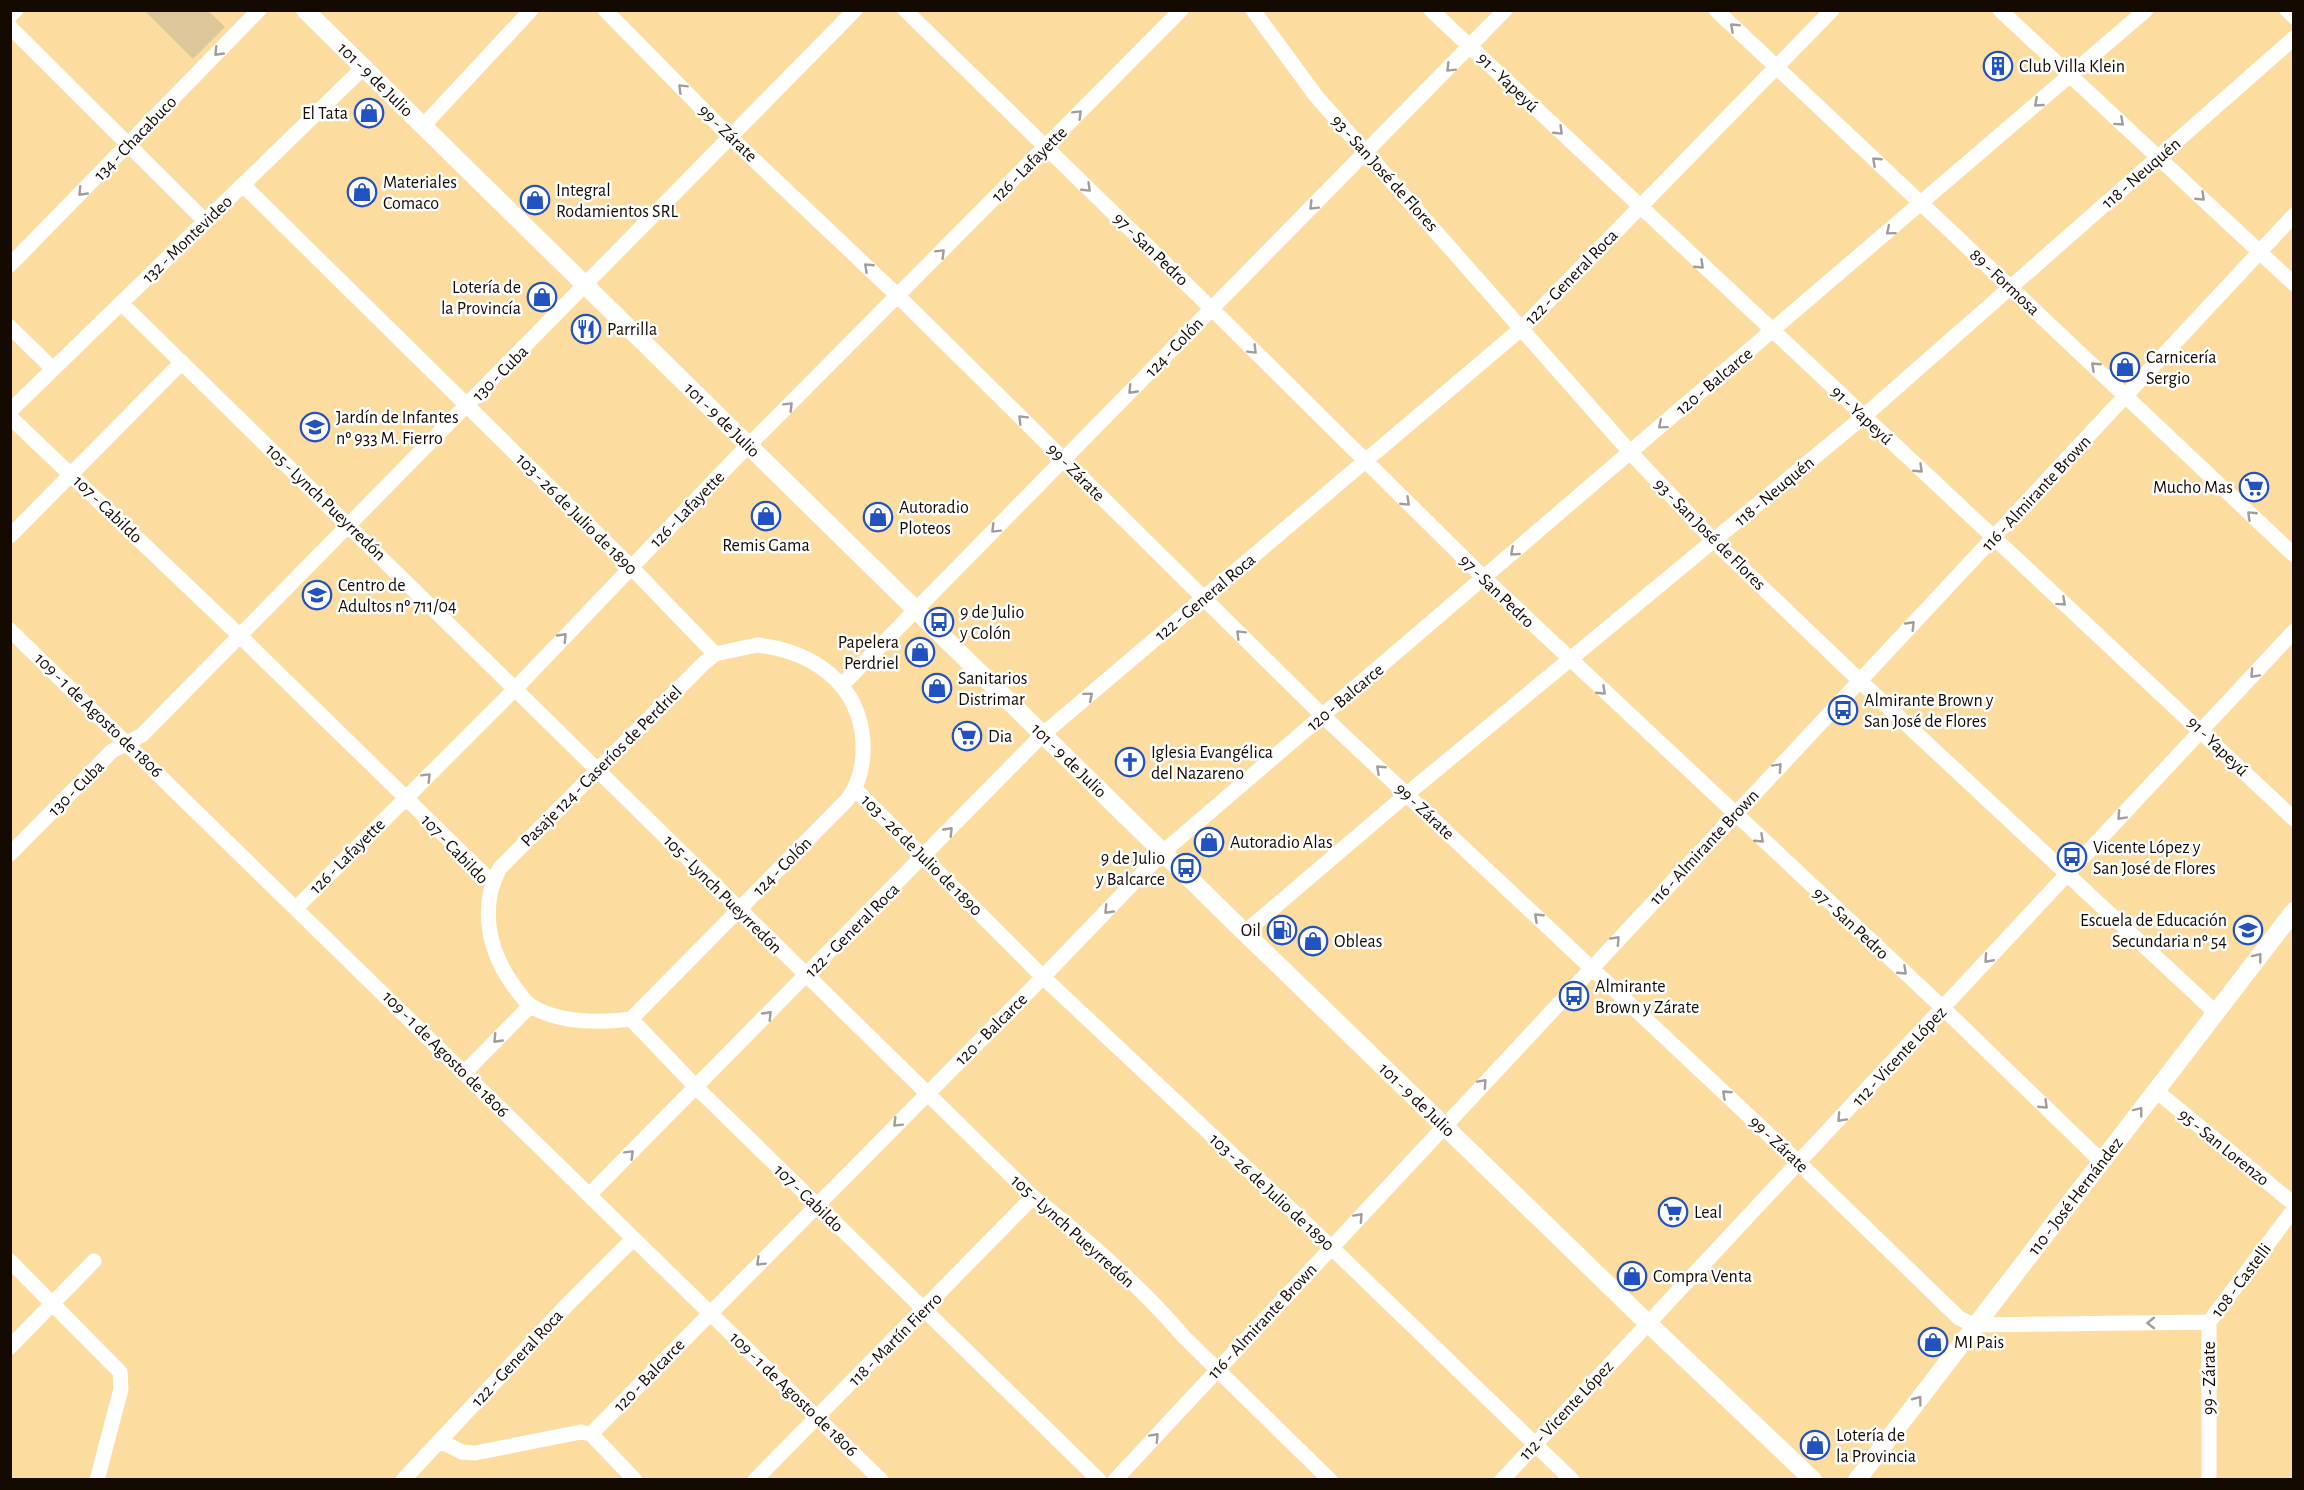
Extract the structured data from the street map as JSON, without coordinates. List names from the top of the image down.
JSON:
{
  "streets": {
    "street": [
      "101 - 9 de Julio",
      "91 - Yapeyú",
      "99 - Zárate",
      "134 - Chacabuco",
      "126 - Lafayette",
      "93 - San José de Flores",
      "118 - Neuquén",
      "132 - Montevideo",
      "97 - San Pedro",
      "122 - General Roca",
      "89 - Formosa",
      "124 - Colón",
      "130 - Cuba",
      "120 - Balcarce",
      "116 - Almirante Brown",
      "105 - Lynch Pueyrredón",
      "107 - Cabildo",
      "103 - 26 de Julio de 1890",
      "109 - 1 de Agosto de 1806",
      "Pasaje 124 - Caseríos de Perdriel",
      "112 - Vicente López",
      "95 - San Lorenzo",
      "110 - José Hernández",
      "108 - Castelli",
      "118 - Martín Fierro"
    ]
  },
  "crossings": [
    ["101 - 9 de Julio", "126 - Lafayette"],
    ["101 - 9 de Julio", "118 - Neuquén"],
    ["101 - 9 de Julio", "132 - Montevideo"],
    ["101 - 9 de Julio", "122 - General Roca"],
    ["101 - 9 de Julio", "124 - Colón"],
    ["101 - 9 de Julio", "130 - Cuba"],
    ["101 - 9 de Julio", "120 - Balcarce"],
    ["101 - 9 de Julio", "116 - Almirante Brown"],
    ["101 - 9 de Julio", "112 - Vicente López"],
    ["91 - Yapeyú", "118 - Neuquén"],
    ["91 - Yapeyú", "122 - General Roca"],
    ["91 - Yapeyú", "124 - Colón"],
    ["91 - Yapeyú", "120 - Balcarce"],
    ["91 - Yapeyú", "116 - Almirante Brown"],
    ["91 - Yapeyú", "112 - Vicente López"],
    ["99 - Zárate", "126 - Lafayette"],
    ["99 - Zárate", "118 - Neuquén"],
    ["99 - Zárate", "122 - General Roca"],
    ["99 - Zárate", "124 - Colón"],
    ["99 - Zárate", "130 - Cuba"],
    ["99 - Zárate", "120 - Balcarce"],
    ["99 - Zárate", "116 - Almirante Brown"],
    ["99 - Zárate", "112 - Vicente López"],
    ["99 - Zárate", "110 - José Hernández"],
    ["99 - Zárate", "108 - Castelli"],
    ["126 - Lafayette", "97 - San Pedro"],
    ["126 - Lafayette", "105 - Lynch Pueyrredón"],
    ["126 - Lafayette", "107 - Cabildo"],
    ["126 - Lafayette", "103 - 26 de Julio de 1890"],
    ["126 - Lafayette", "109 - 1 de Agosto de 1806"],
    ["93 - San José de Flores", "118 - Neuquén"],
    ["93 - San José de Flores", "122 - General Roca"],
    ["93 - San José de Flores", "124 - Colón"],
    ["93 - San José de Flores", "120 - Balcarce"],
    ["93 - San José de Flores", "116 - Almirante Brown"],
    ["93 - San José de Flores", "112 - Vicente López"],
    ["93 - San José de Flores", "110 - José Hernández"],
    ["118 - Neuquén", "97 - San Pedro"],
    ["118 - Neuquén", "89 - Formosa"],
    ["132 - Montevideo", "105 - Lynch Pueyrredón"],
    ["132 - Montevideo", "103 - 26 de Julio de 1890"],
    ["97 - San Pedro", "122 - General Roca"],
    ["97 - San Pedro", "124 - Colón"],
    ["97 - San Pedro", "120 - Balcarce"],
    ["97 - San Pedro", "116 - Almirante Brown"],
    ["97 - San Pedro", "112 - Vicente López"],
    ["97 - San Pedro", "110 - José Hernández"],
    ["122 - General Roca", "89 - Formosa"],
    ["122 - General Roca", "105 - Lynch Pueyrredón"],
    ["122 - General Roca", "107 - Cabildo"],
    ["122 - General Roca", "103 - 26 de Julio de 1890"],
    ["122 - General Roca", "109 - 1 de Agosto de 1806"],
    ["89 - Formosa", "120 - Balcarce"],
    ["89 - Formosa", "116 - Almirante Brown"],
    ["124 - Colón", "105 - Lynch Pueyrredón"],
    ["124 - Colón", "107 - Cabildo"],
    ["124 - Colón", "103 - 26 de Julio de 1890"],
    ["130 - Cuba", "105 - Lynch Pueyrredón"],
    ["130 - Cuba", "107 - Cabildo"],
    ["130 - Cuba", "103 - 26 de Julio de 1890"],
    ["130 - Cuba", "109 - 1 de Agosto de 1806"],
    ["120 - Balcarce", "105 - Lynch Pueyrredón"],
    ["120 - Balcarce", "107 - Cabildo"],
    ["120 - Balcarce", "103 - 26 de Julio de 1890"],
    ["120 - Balcarce", "109 - 1 de Agosto de 1806"],
    ["116 - Almirante Brown", "105 - Lynch Pueyrredón"],
    ["116 - Almirante Brown", "103 - 26 de Julio de 1890"],
    ["105 - Lynch Pueyrredón", "Pasaje 124 - Caseríos de Perdriel"],
    ["105 - Lynch Pueyrredón", "118 - Martín Fierro"],
    ["107 - Cabildo", "Pasaje 124 - Caseríos de Perdriel"],
    ["107 - Cabildo", "118 - Martín Fierro"],
    ["103 - 26 de Julio de 1890", "Pasaje 124 - Caseríos de Perdriel"],
    ["103 - 26 de Julio de 1890", "112 - Vicente López"],
    ["109 - 1 de Agosto de 1806", "118 - Martín Fierro"],
    ["95 - San Lorenzo", "110 - José Hernández"],
    ["95 - San Lorenzo", "108 - Castelli"]
  ],
  "one_way": [
    "91 - Yapeyú",
    "99 - Zárate",
    "134 - Chacabuco",
    "126 - Lafayette",
    "97 - San Pedro",
    "89 - Formosa",
    "124 - Colón",
    "120 - Balcarce",
    "116 - Almirante Brown",
    "112 - Vicente López",
    "110 - José Hernández"
  ],
  "places": {
    "building": ["Club Villa Klein"],
    "shop": [
      "El Tata",
      "Materiales Comaco",
      "Integral Rodamientos SRL",
      "Lotería de la Provincía",
      "Carnicería Sergio",
      "Remis Gama",
      "Autoradio Ploteos",
      "Papelera Perdriel",
      "Sanitarios Distrimar",
      "Autoradio Alas",
      "Obleas",
      "Compra Venta",
      "MI Pais",
      "Lotería de la Provincia"
    ],
    "restaurant": ["Parrilla"],
    "school or university": ["Jardín de Infantes nº 933 M. Fierro", "Centro de Adultos nº 711/04", "Escuela de Educación Secundaria nº 54"],
    "supermarket": ["Mucho Mas", "Dia", "Leal"],
    "bus stop": [
      "9 de Julio y Colón",
      "Almirante Brown y San José de Flores",
      "Vicente López y San José de Flores",
      "9 de Julio y Balcarce",
      "Almirante Brown y Zárate"
    ],
    "church": ["Iglesia Evangélica del Nazareno"],
    "fuel station": ["Oil"]
  }
}
